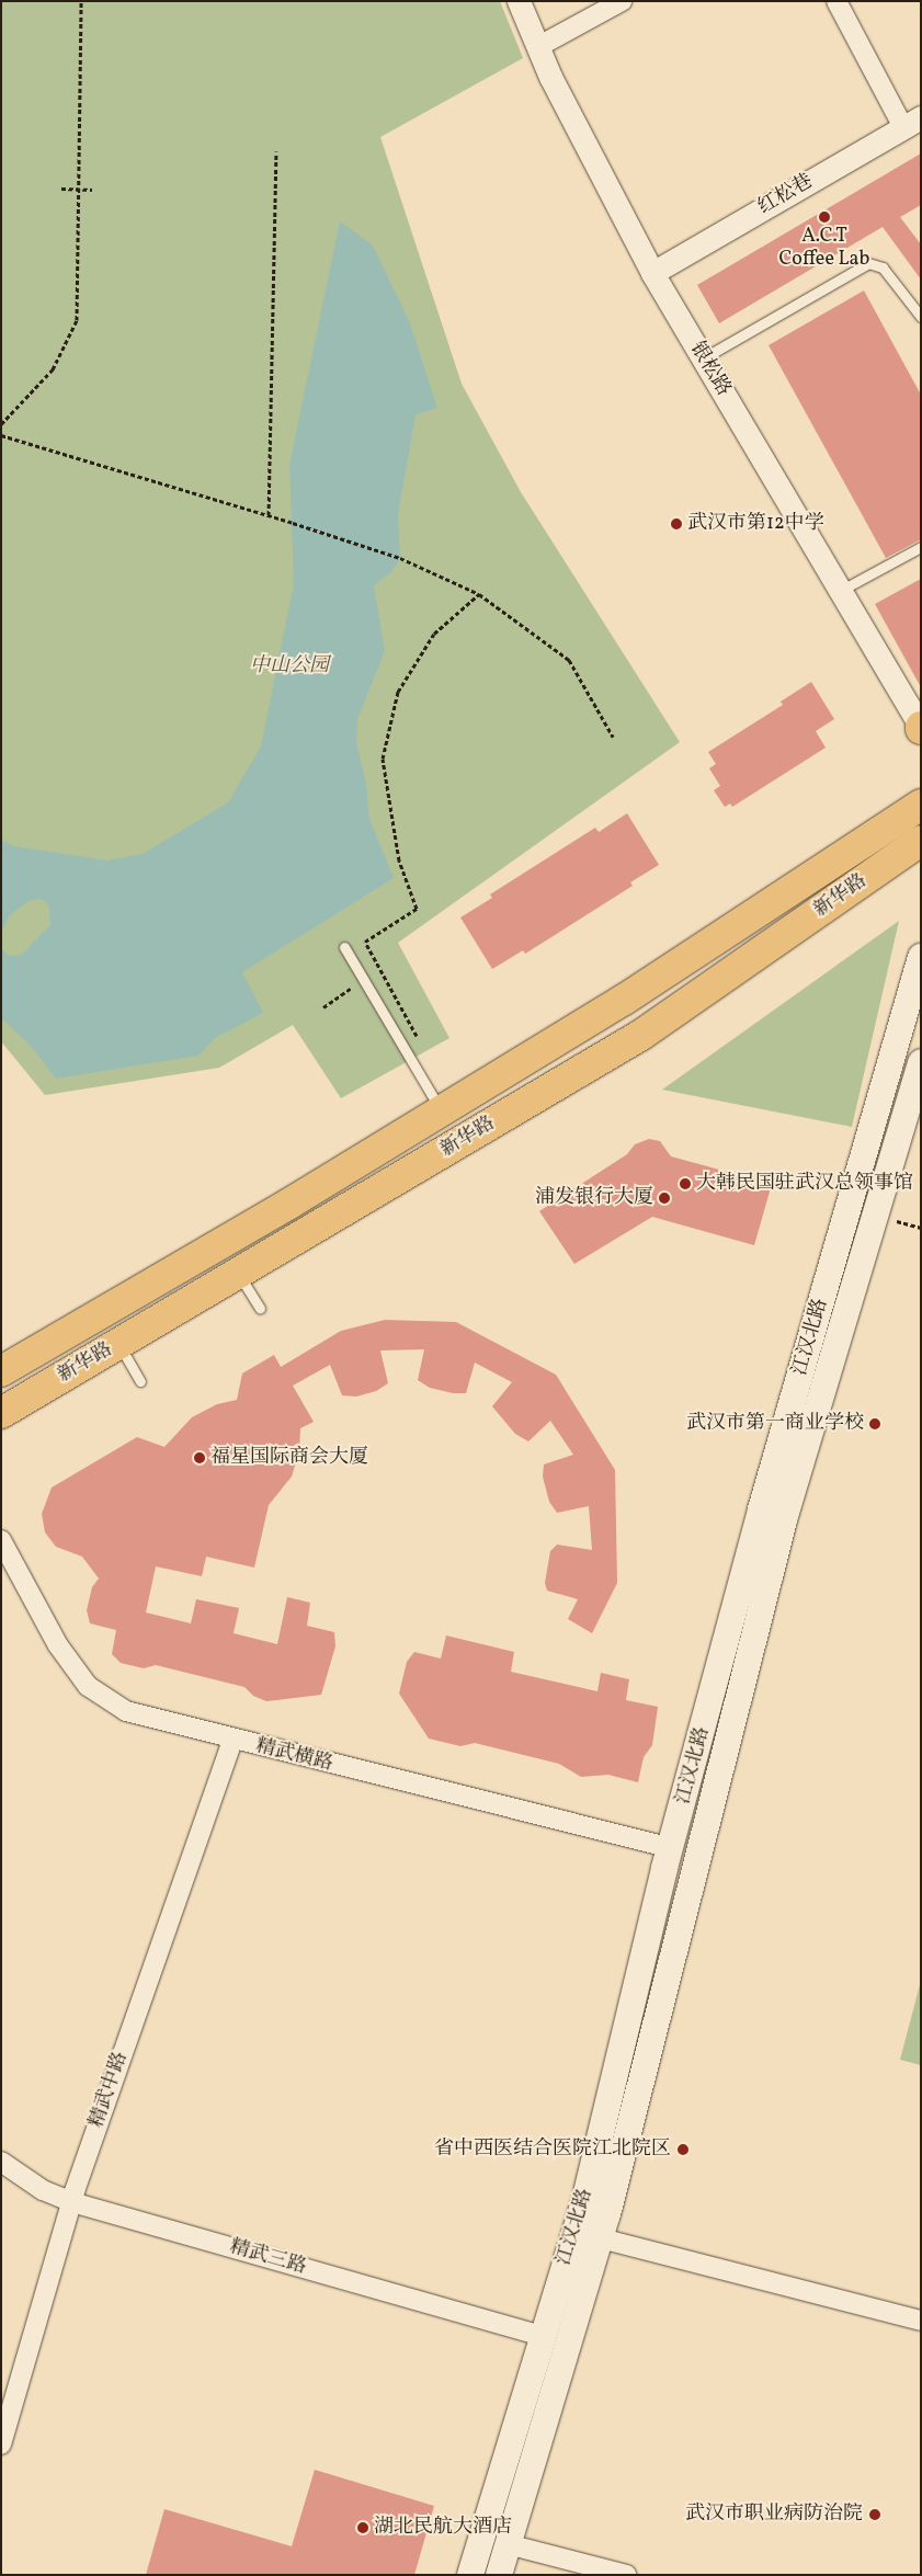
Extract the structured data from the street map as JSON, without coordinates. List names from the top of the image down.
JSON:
{
  "streets": {
    "main road": ["新华路", "江汉北路"],
    "street": [
      "红松巷",
      "银松路",
      "精武横路",
      "精武中路",
      "精武三路"
    ]
  },
  "crossings": [
    ["红松巷", "银松路"],
    ["江汉北路", "精武横路"],
    ["江汉北路", "精武三路"],
    ["精武横路", "精武中路"],
    ["精武中路", "精武三路"]
  ],
  "parks": ["中山公园"],
  "places": [
    "A.C.T Coffee Lab",
    "武汉市第12中学",
    "大韩民国驻武汉总领事馆",
    "浦发银行大厦",
    "武汉市第一商业学校",
    "福星国际商会大厦",
    "省中西医结合医院江北院区",
    "武汉市职业病防治院",
    "湖北民航大酒店"
  ]
}
